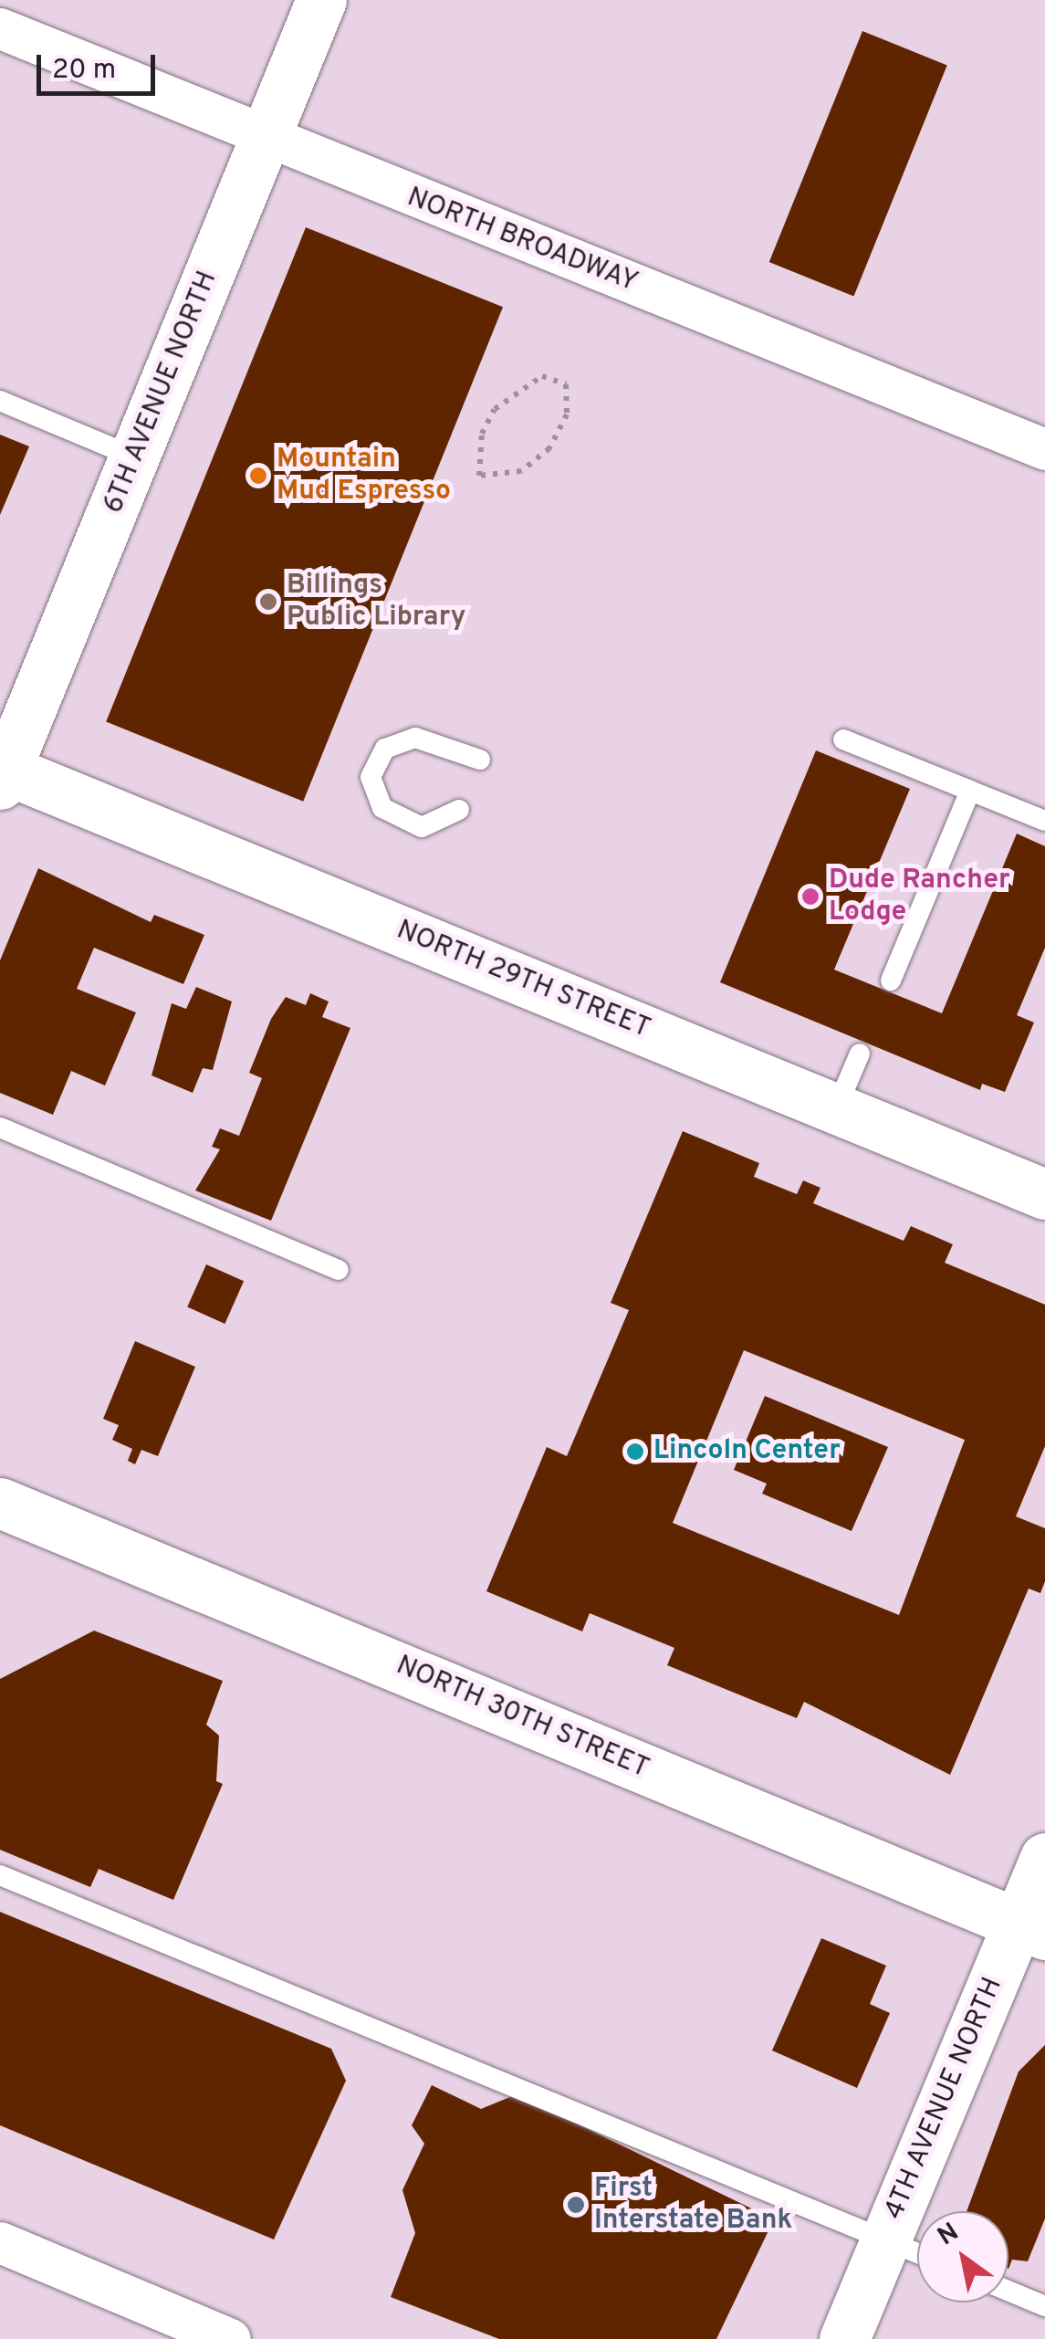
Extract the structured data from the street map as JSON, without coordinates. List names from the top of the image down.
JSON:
{
  "streets": {
    "street": [
      "NORTH BROADWAY",
      "6TH AVENUE NORTH",
      "NORTH 29TH STREET",
      "NORTH 30TH STREET",
      "4TH AVENUE NORTH"
    ]
  },
  "crossings": [
    ["NORTH BROADWAY", "6TH AVENUE NORTH"],
    ["6TH AVENUE NORTH", "NORTH 29TH STREET"],
    ["NORTH 30TH STREET", "4TH AVENUE NORTH"]
  ],
  "places": [
    "Mountain Mud Espresso",
    "Billings Public Library",
    "Dude Rancher Lodge",
    "Lincoln Center",
    "First Interstate Bank"
  ],
  "scale_bar": "20 m",
  "north": "top left"
}
